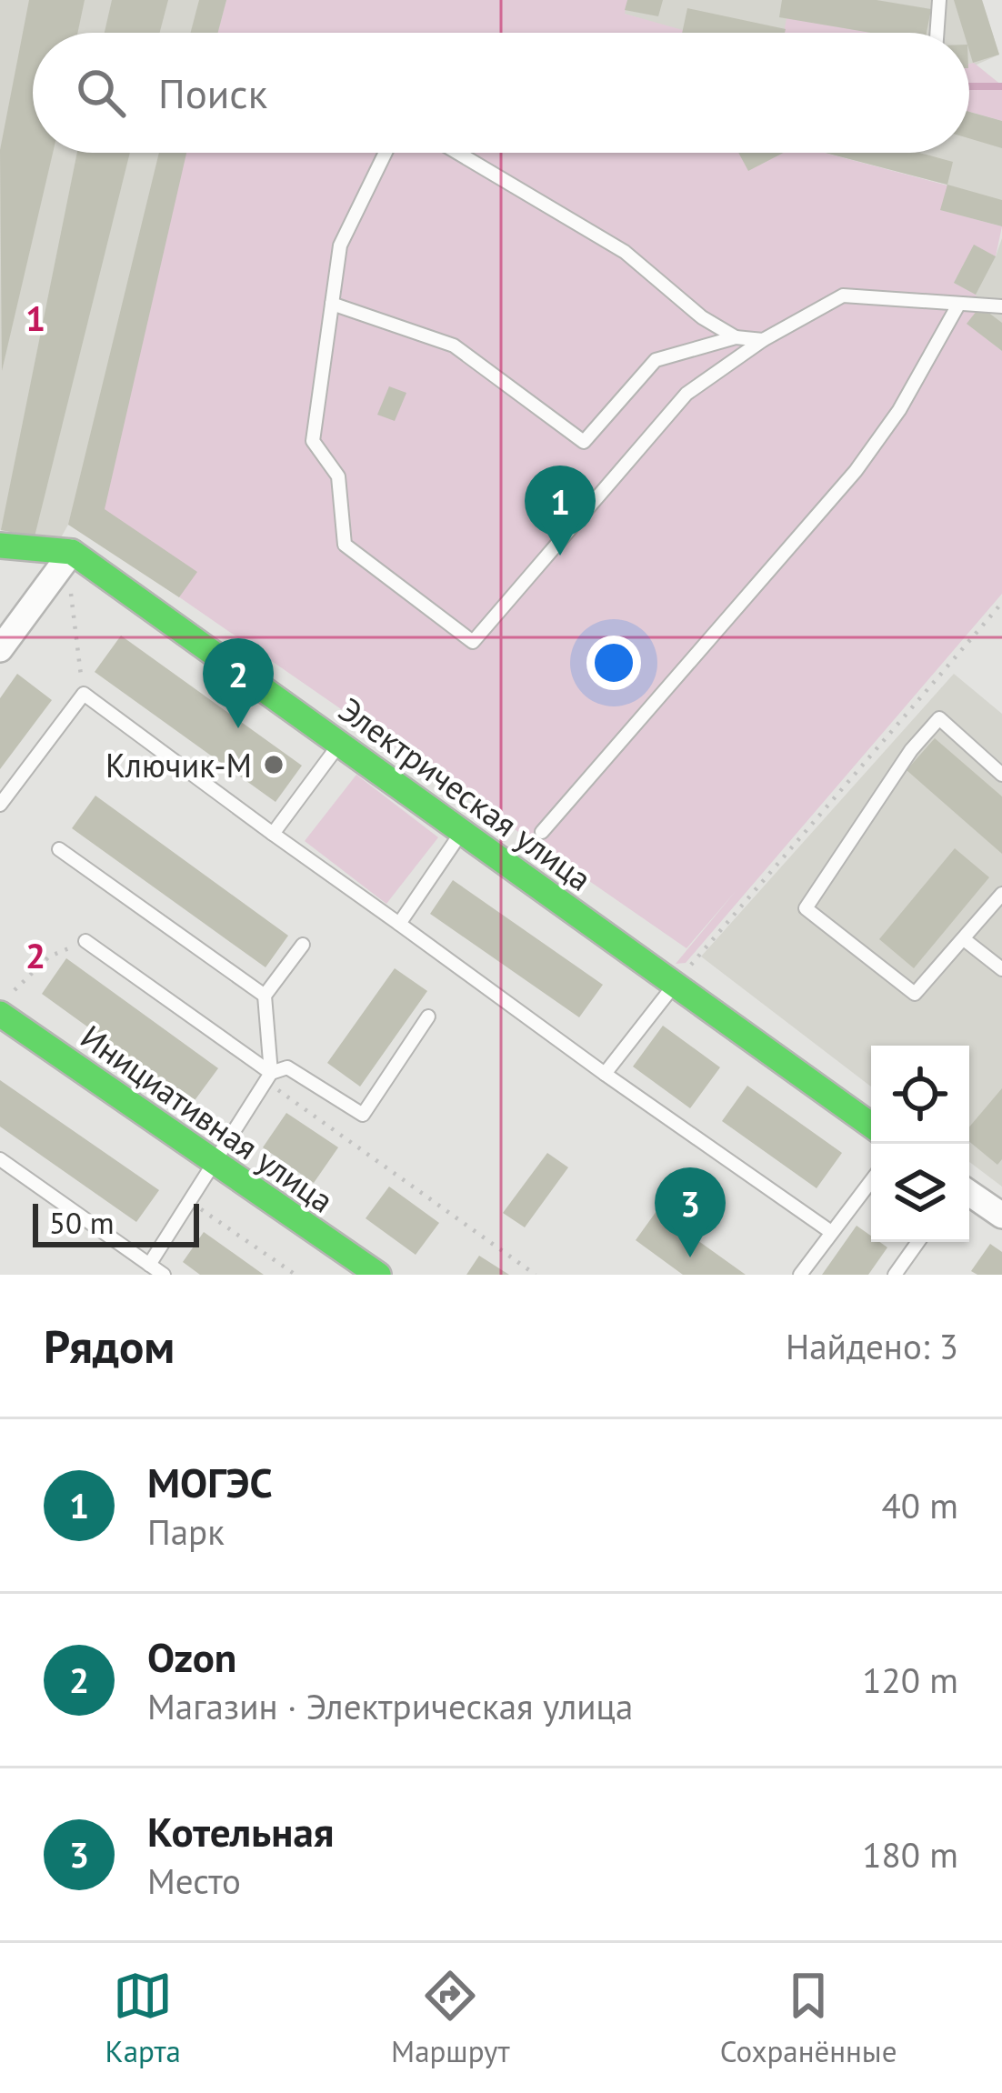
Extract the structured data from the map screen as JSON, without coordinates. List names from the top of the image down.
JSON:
{
  "streets": {
    "street": ["Электрическая улица", "Инициативная улица"]
  },
  "places": ["Ключик-М"],
  "scale_bar": "50 m",
  "page": {
    "search": "Поиск",
    "pins": ["1", "2", "3"],
    "scale": "50 m",
    "heading": ["Рядом", "Найдено: 3"],
    "list": [
      {
        "mark": "1",
        "name": "МОГЭС",
        "note": "Парк",
        "value": "40 m"
      },
      {
        "mark": "2",
        "name": "Ozon",
        "note": "Магазин · Электрическая улица",
        "value": "120 m"
      },
      {
        "mark": "3",
        "name": "Котельная",
        "note": "Место",
        "value": "180 m"
      }
    ],
    "nav": ["Карта", "Маршрут", "Сохранённые"]
  },
  "grid": {
    "rows": ["1", "2"]
  }
}
